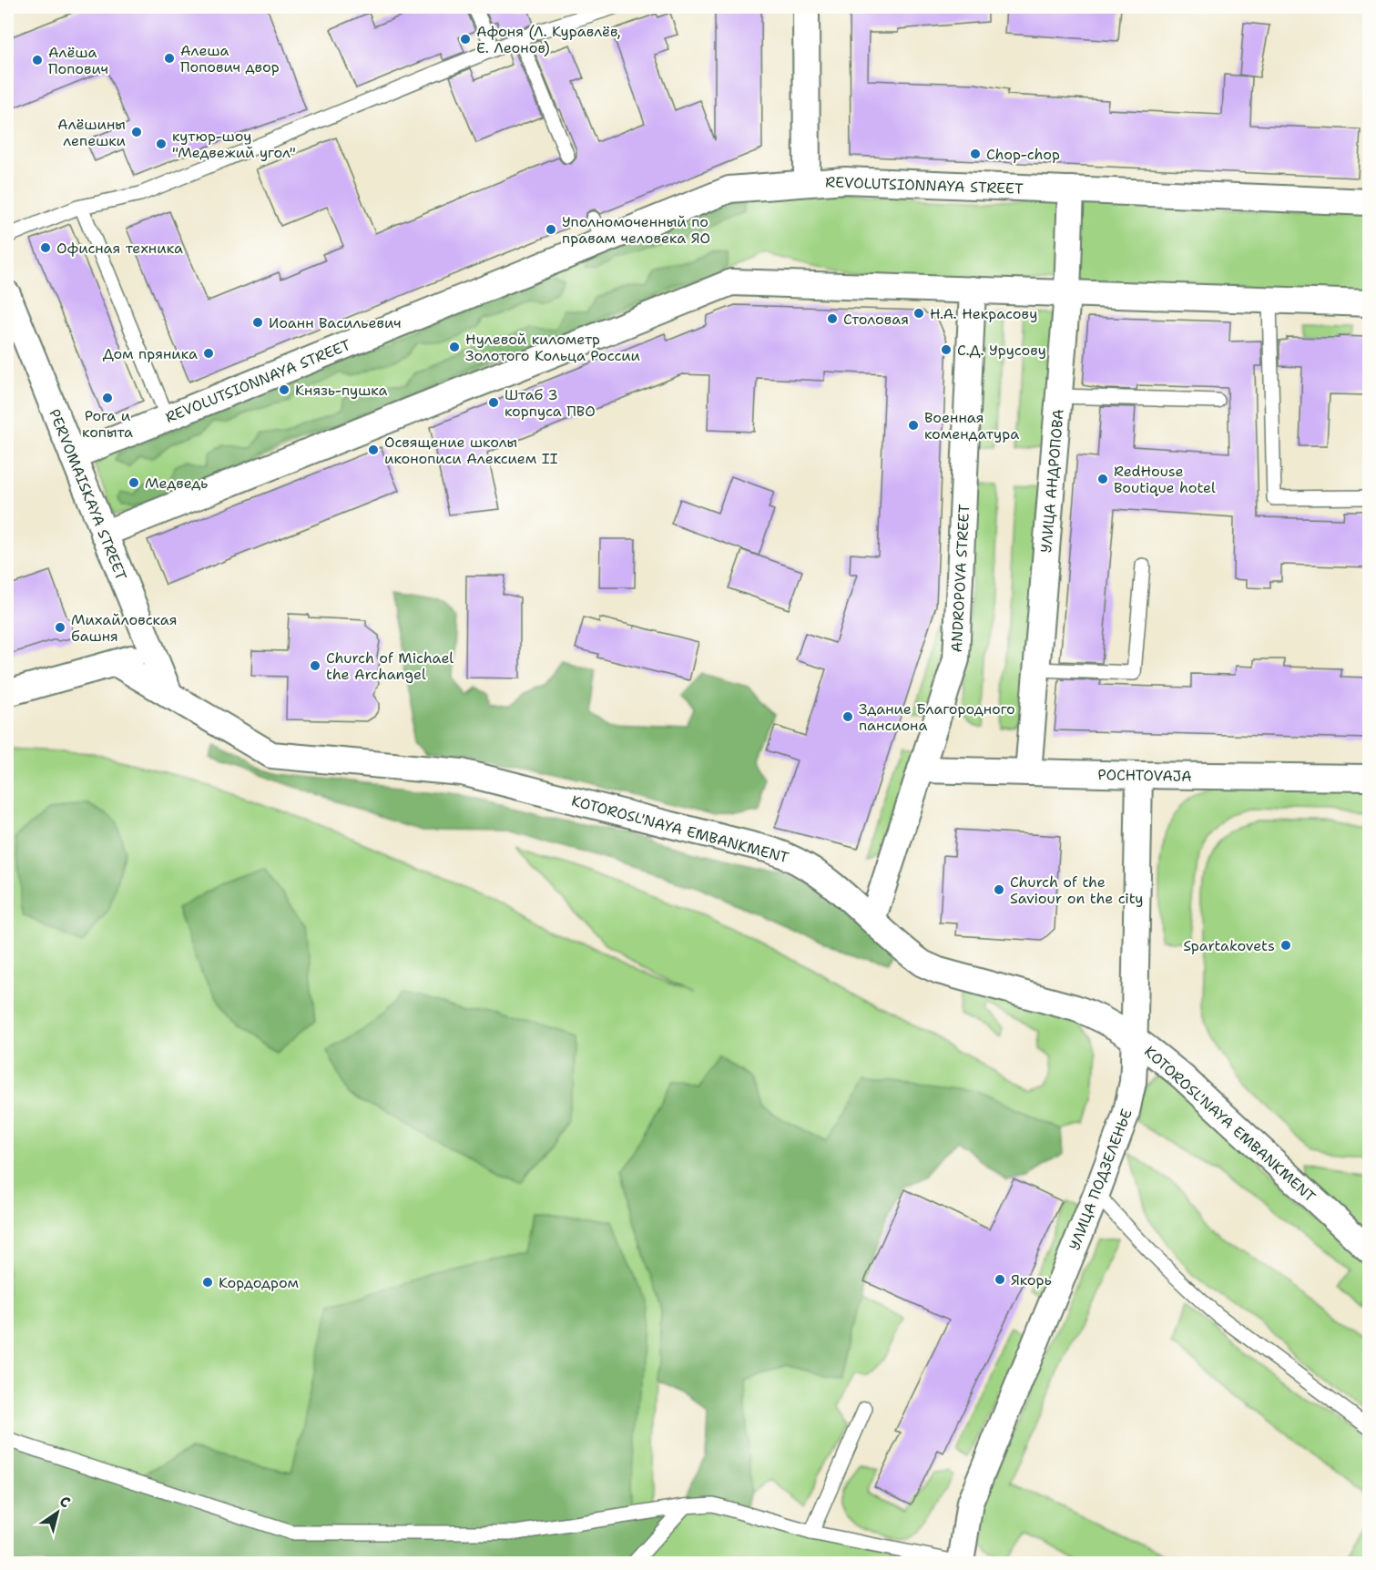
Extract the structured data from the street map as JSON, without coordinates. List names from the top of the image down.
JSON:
{
  "streets": {
    "street": [
      "REVOLUTSIONNAYA STREET",
      "УЛИЦА АНДРОПОВА",
      "PERVOMAISKAYA STREET",
      "ANDROPOVA STREET",
      "POCHTOVAJA",
      "KOTOROSL'NAYA EMBANKMENT",
      "УЛИЦА ПОДЗЕЛЕНЬЕ"
    ]
  },
  "crossings": [
    ["REVOLUTSIONNAYA STREET", "УЛИЦА АНДРОПОВА"],
    ["REVOLUTSIONNAYA STREET", "PERVOMAISKAYA STREET"],
    ["УЛИЦА АНДРОПОВА", "POCHTOVAJA"],
    ["PERVOMAISKAYA STREET", "KOTOROSL'NAYA EMBANKMENT"],
    ["ANDROPOVA STREET", "POCHTOVAJA"],
    ["ANDROPOVA STREET", "KOTOROSL'NAYA EMBANKMENT"],
    ["POCHTOVAJA", "УЛИЦА ПОДЗЕЛЕНЬЕ"],
    ["KOTOROSL'NAYA EMBANKMENT", "УЛИЦА ПОДЗЕЛЕНЬЕ"]
  ],
  "places": [
    "Афоня (Л. Куравлёв, Е. Леонов)",
    "Алеша Попович двор",
    "Алёша Попович",
    "Алёшины лепешки",
    "кутюр-шоу \"Медвежий угол\"",
    "Chop-chop",
    "Уполномоченный по правам человека ЯО",
    "Офисная техника",
    "Н.А. Некрасову",
    "Столовая",
    "Иоанн Васильевич",
    "Нулевой километр Золотого Кольца России",
    "С.Д. Урусову",
    "Дом пряника",
    "Князь-пушка",
    "Рога и копыта",
    "Штаб 3 корпуса ПВО",
    "Военная комендатура",
    "Освящение школы иконописи Алексием II",
    "RedHouse Boutique hotel",
    "Медведь",
    "Михайловская башня",
    "Church of Michael the Archangel",
    "Здание Благородного пансиона",
    "Church of the Saviour on the city",
    "Spartakovets",
    "Якорь",
    "Кордодром"
  ],
  "north": "top right"
}
